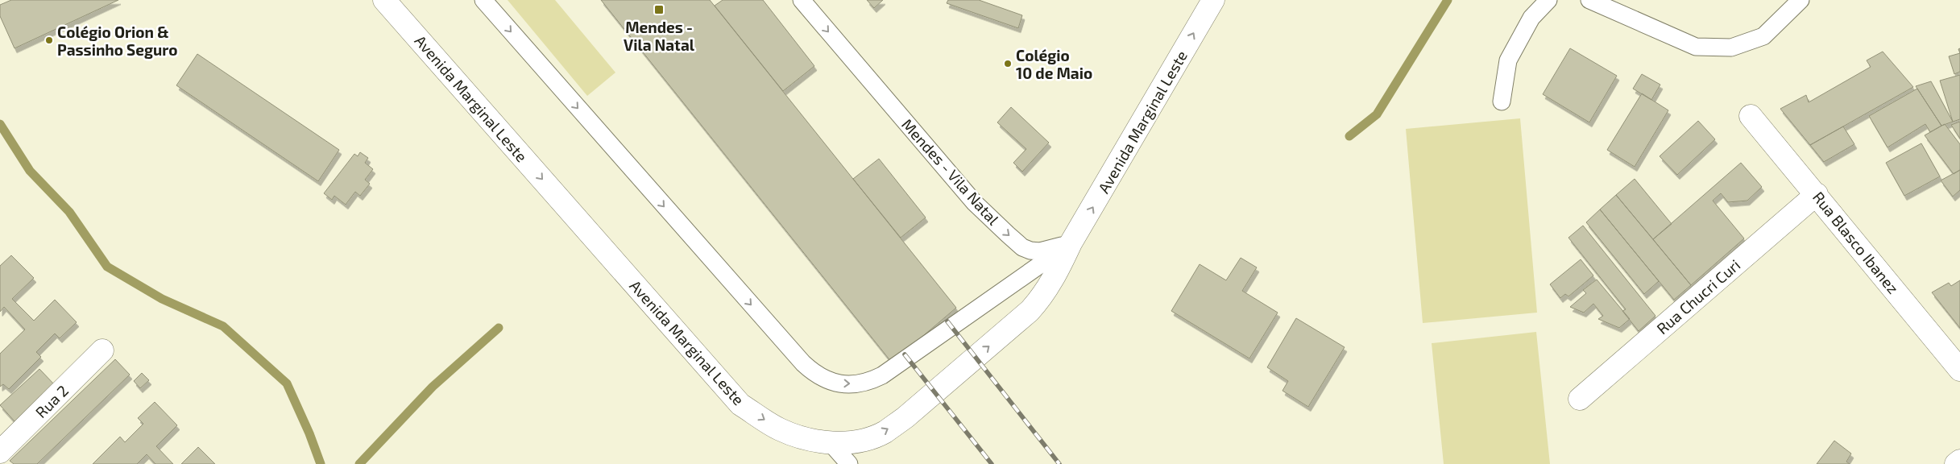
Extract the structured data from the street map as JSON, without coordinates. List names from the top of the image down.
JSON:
{
  "streets": {
    "street": [
      "Avenida Marginal Leste",
      "Rua Blasco Ibanez",
      "Rua Chucri Curi",
      "Rua 2"
    ],
    "lane": ["Mendes - Vila Natal"]
  },
  "crossings": [
    ["Avenida Marginal Leste", "Mendes - Vila Natal"],
    ["Rua Blasco Ibanez", "Rua Chucri Curi"]
  ],
  "one_way": ["Mendes - Vila Natal"],
  "places": {
    "transit": ["Mendes - Vila Natal"],
    "other": ["Colégio Orion & Passinho Seguro", "Colégio 10 de Maio"]
  }
}
